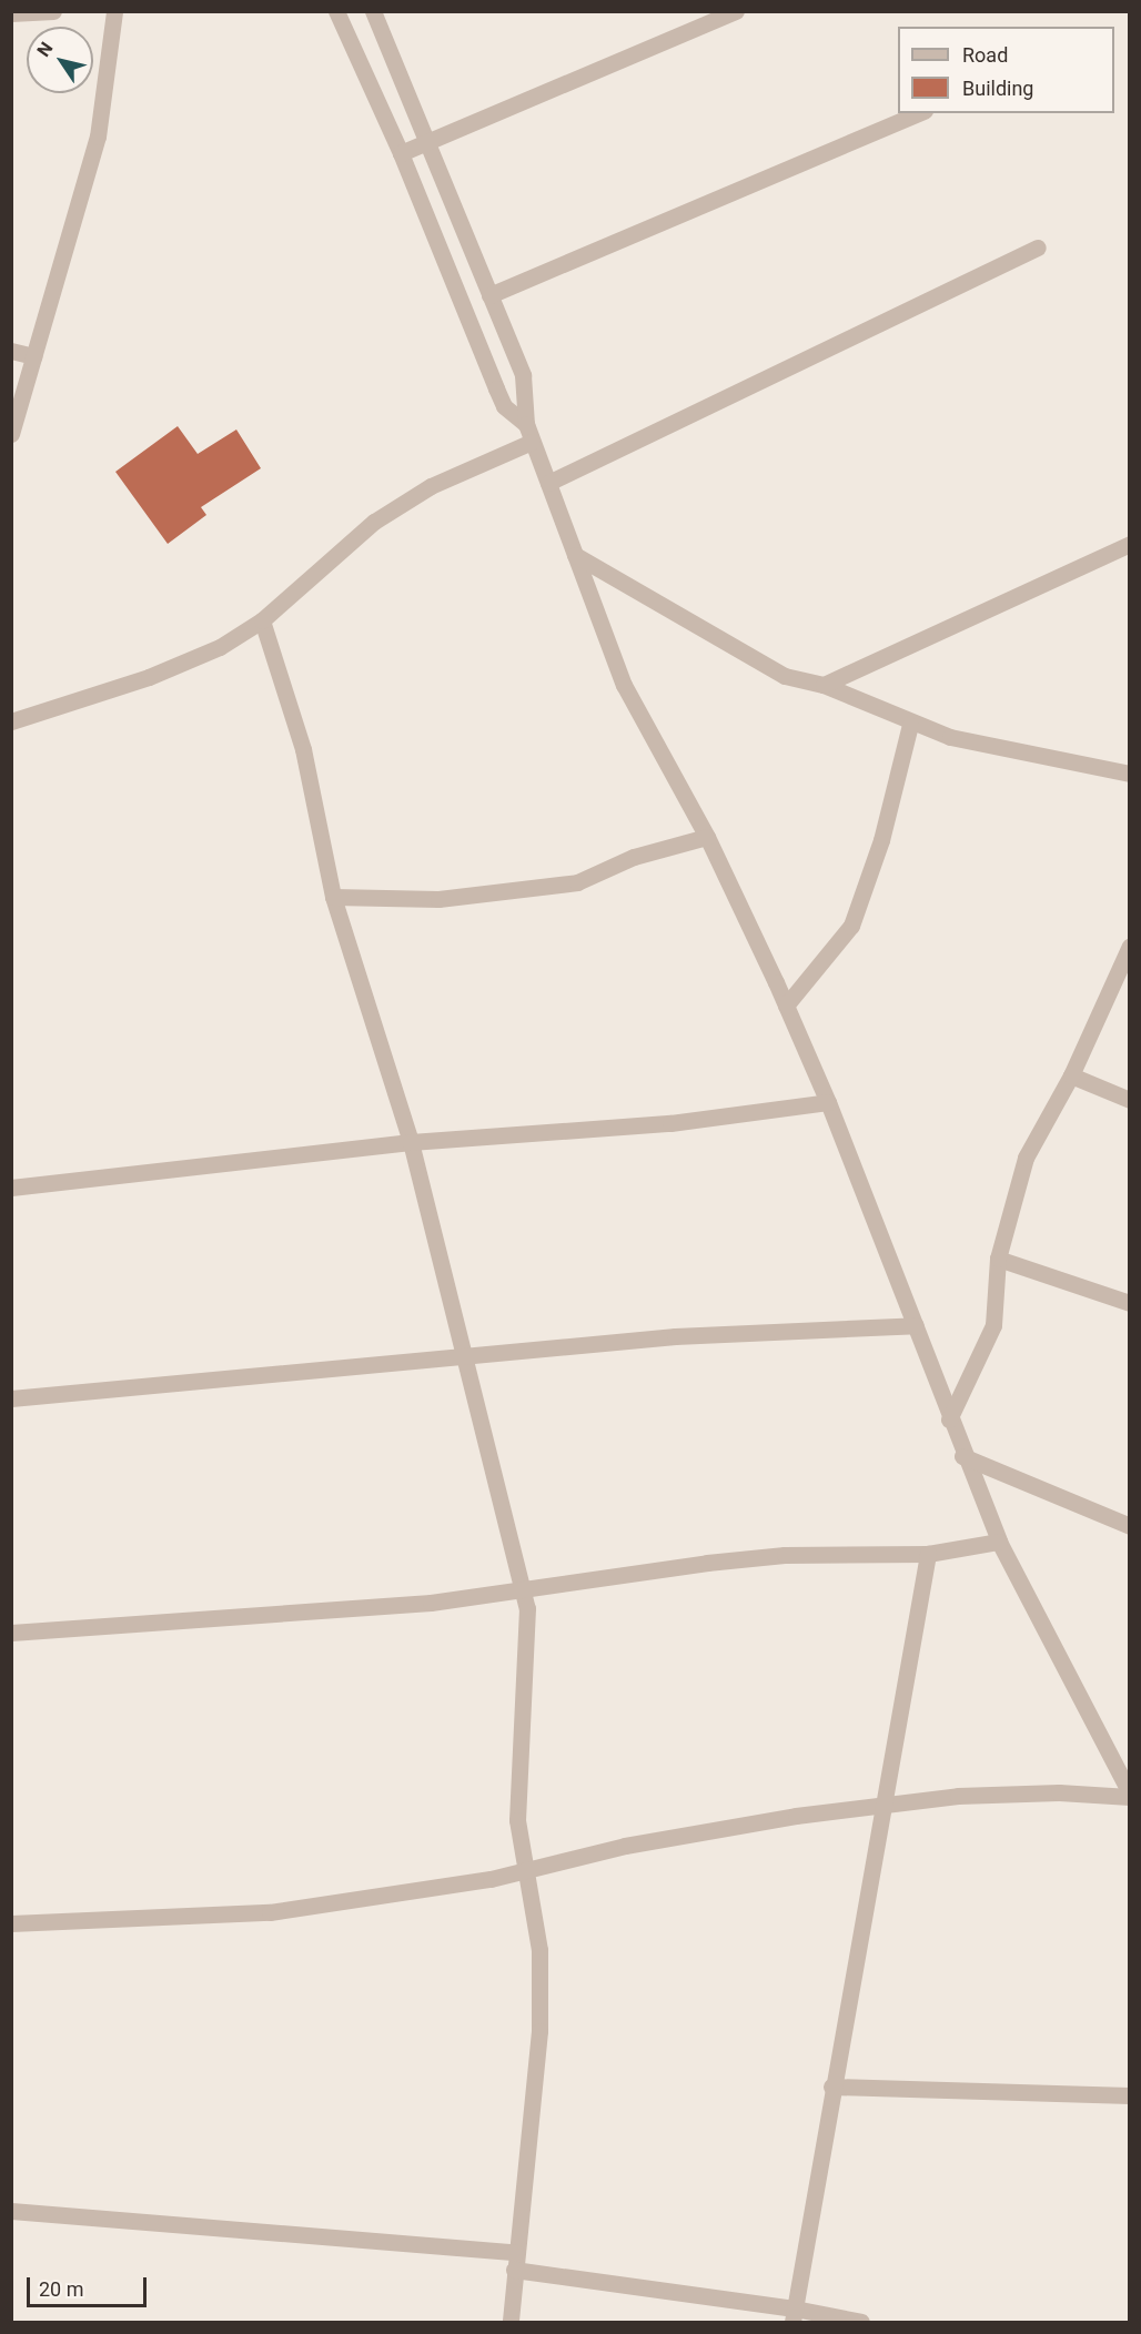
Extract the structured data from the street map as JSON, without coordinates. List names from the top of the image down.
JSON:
{
  "legend": ["Road", "Building"],
  "scale_bar": "20 m",
  "north": "top left"
}
